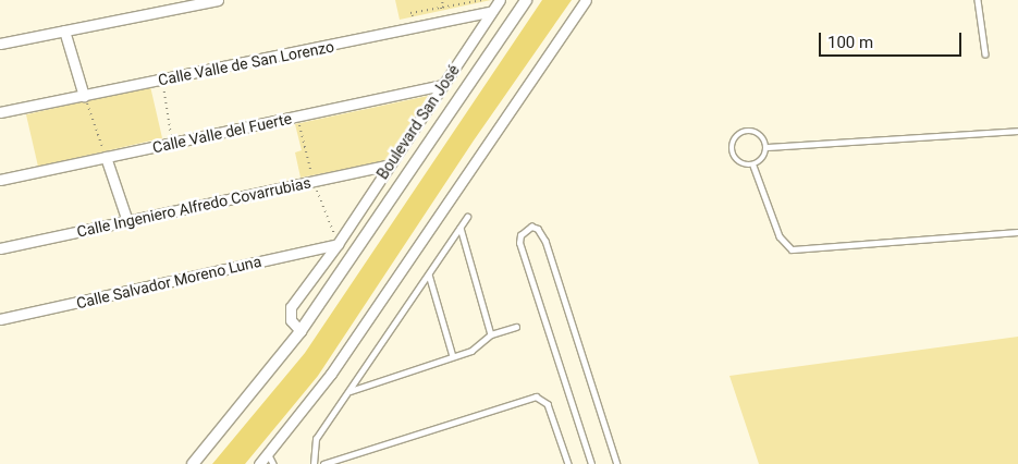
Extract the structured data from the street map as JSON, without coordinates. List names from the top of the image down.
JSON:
{
  "streets": {
    "street": [
      "Calle Valle de San Lorenzo",
      "Boulevard San José",
      "Calle Valle del Fuerte",
      "Calle Ingeniero Alfredo Covarrubias",
      "Calle Salvador Moreno Luna"
    ]
  },
  "crossings": [
    ["Calle Valle de San Lorenzo", "Boulevard San José"],
    ["Boulevard San José", "Calle Valle del Fuerte"],
    ["Boulevard San José", "Calle Ingeniero Alfredo Covarrubias"],
    ["Boulevard San José", "Calle Salvador Moreno Luna"]
  ],
  "scale_bar": "100 m"
}
